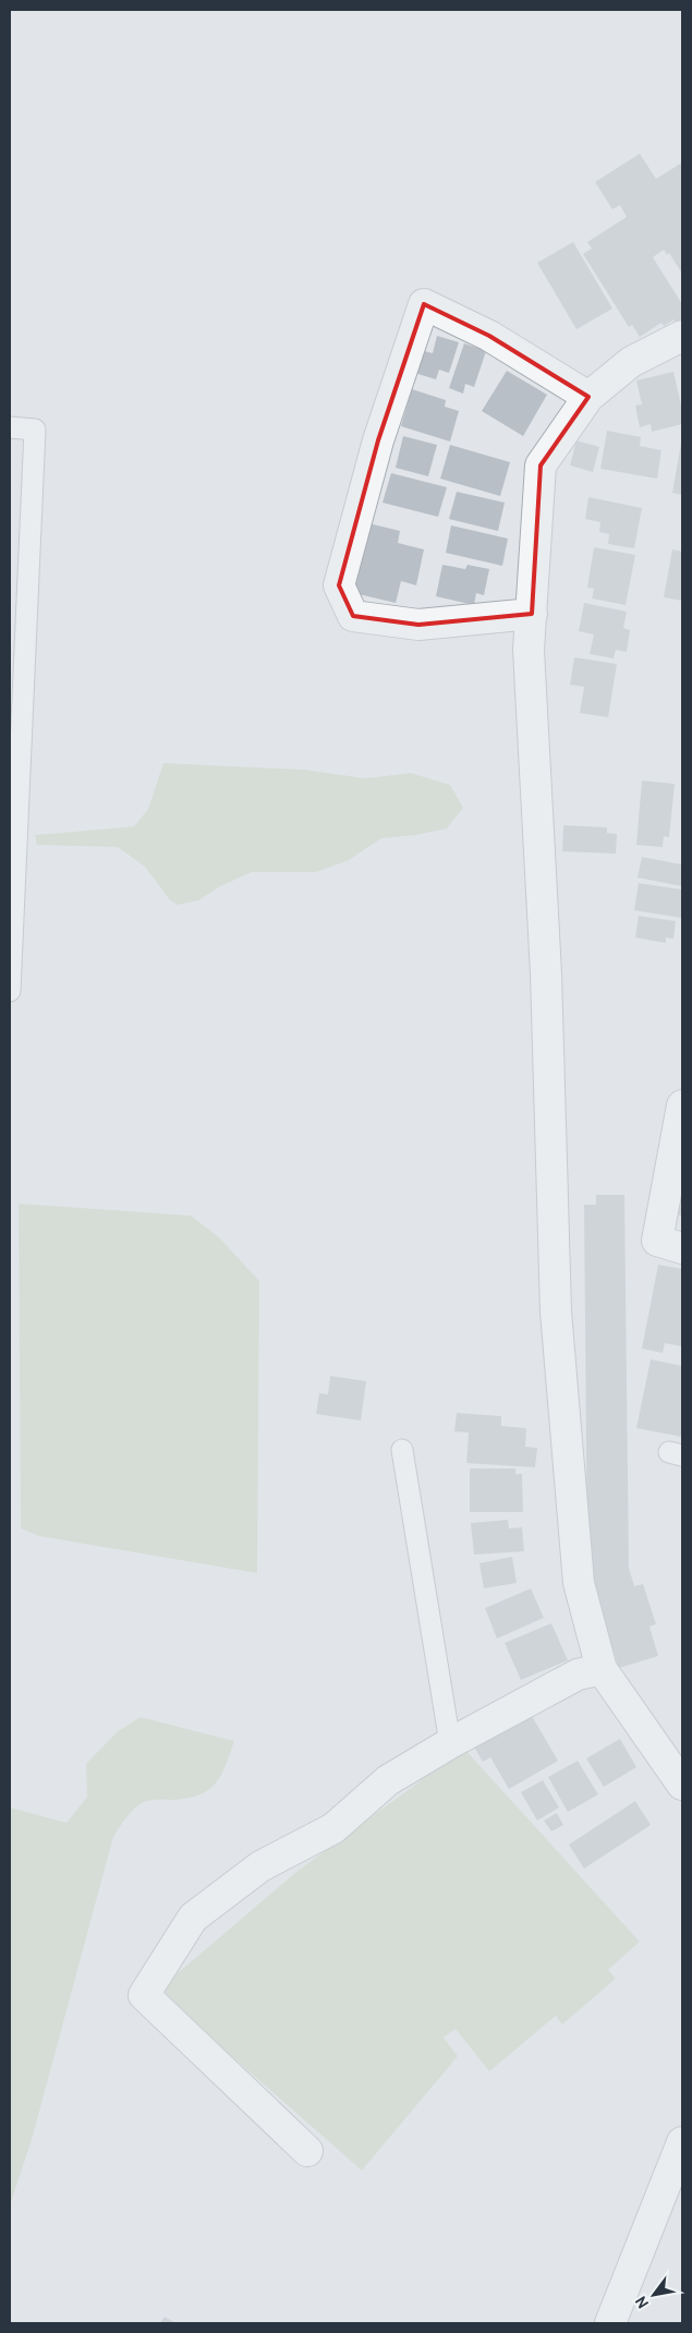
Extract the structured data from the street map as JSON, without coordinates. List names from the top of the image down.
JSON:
{
  "north": "bottom left"
}
